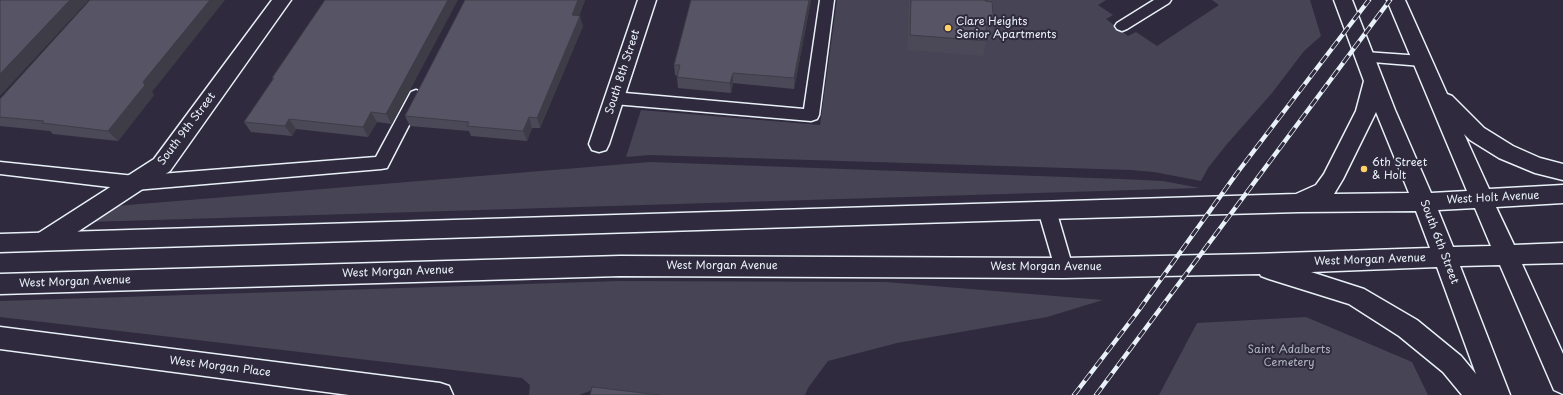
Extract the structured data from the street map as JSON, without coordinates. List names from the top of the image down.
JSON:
{
  "streets": {
    "street": [
      "South 8th Street",
      "South 9th Street",
      "West Holt Avenue",
      "South 6th Street",
      "West Morgan Avenue",
      "West Morgan Place"
    ]
  },
  "crossings": [
    ["West Holt Avenue", "South 6th Street"],
    ["South 6th Street", "West Morgan Avenue"]
  ],
  "parks": ["Saint Adalberts Cemetery"],
  "places": ["Clare Heights Senior Apartments", "6th Street & Holt"]
}
